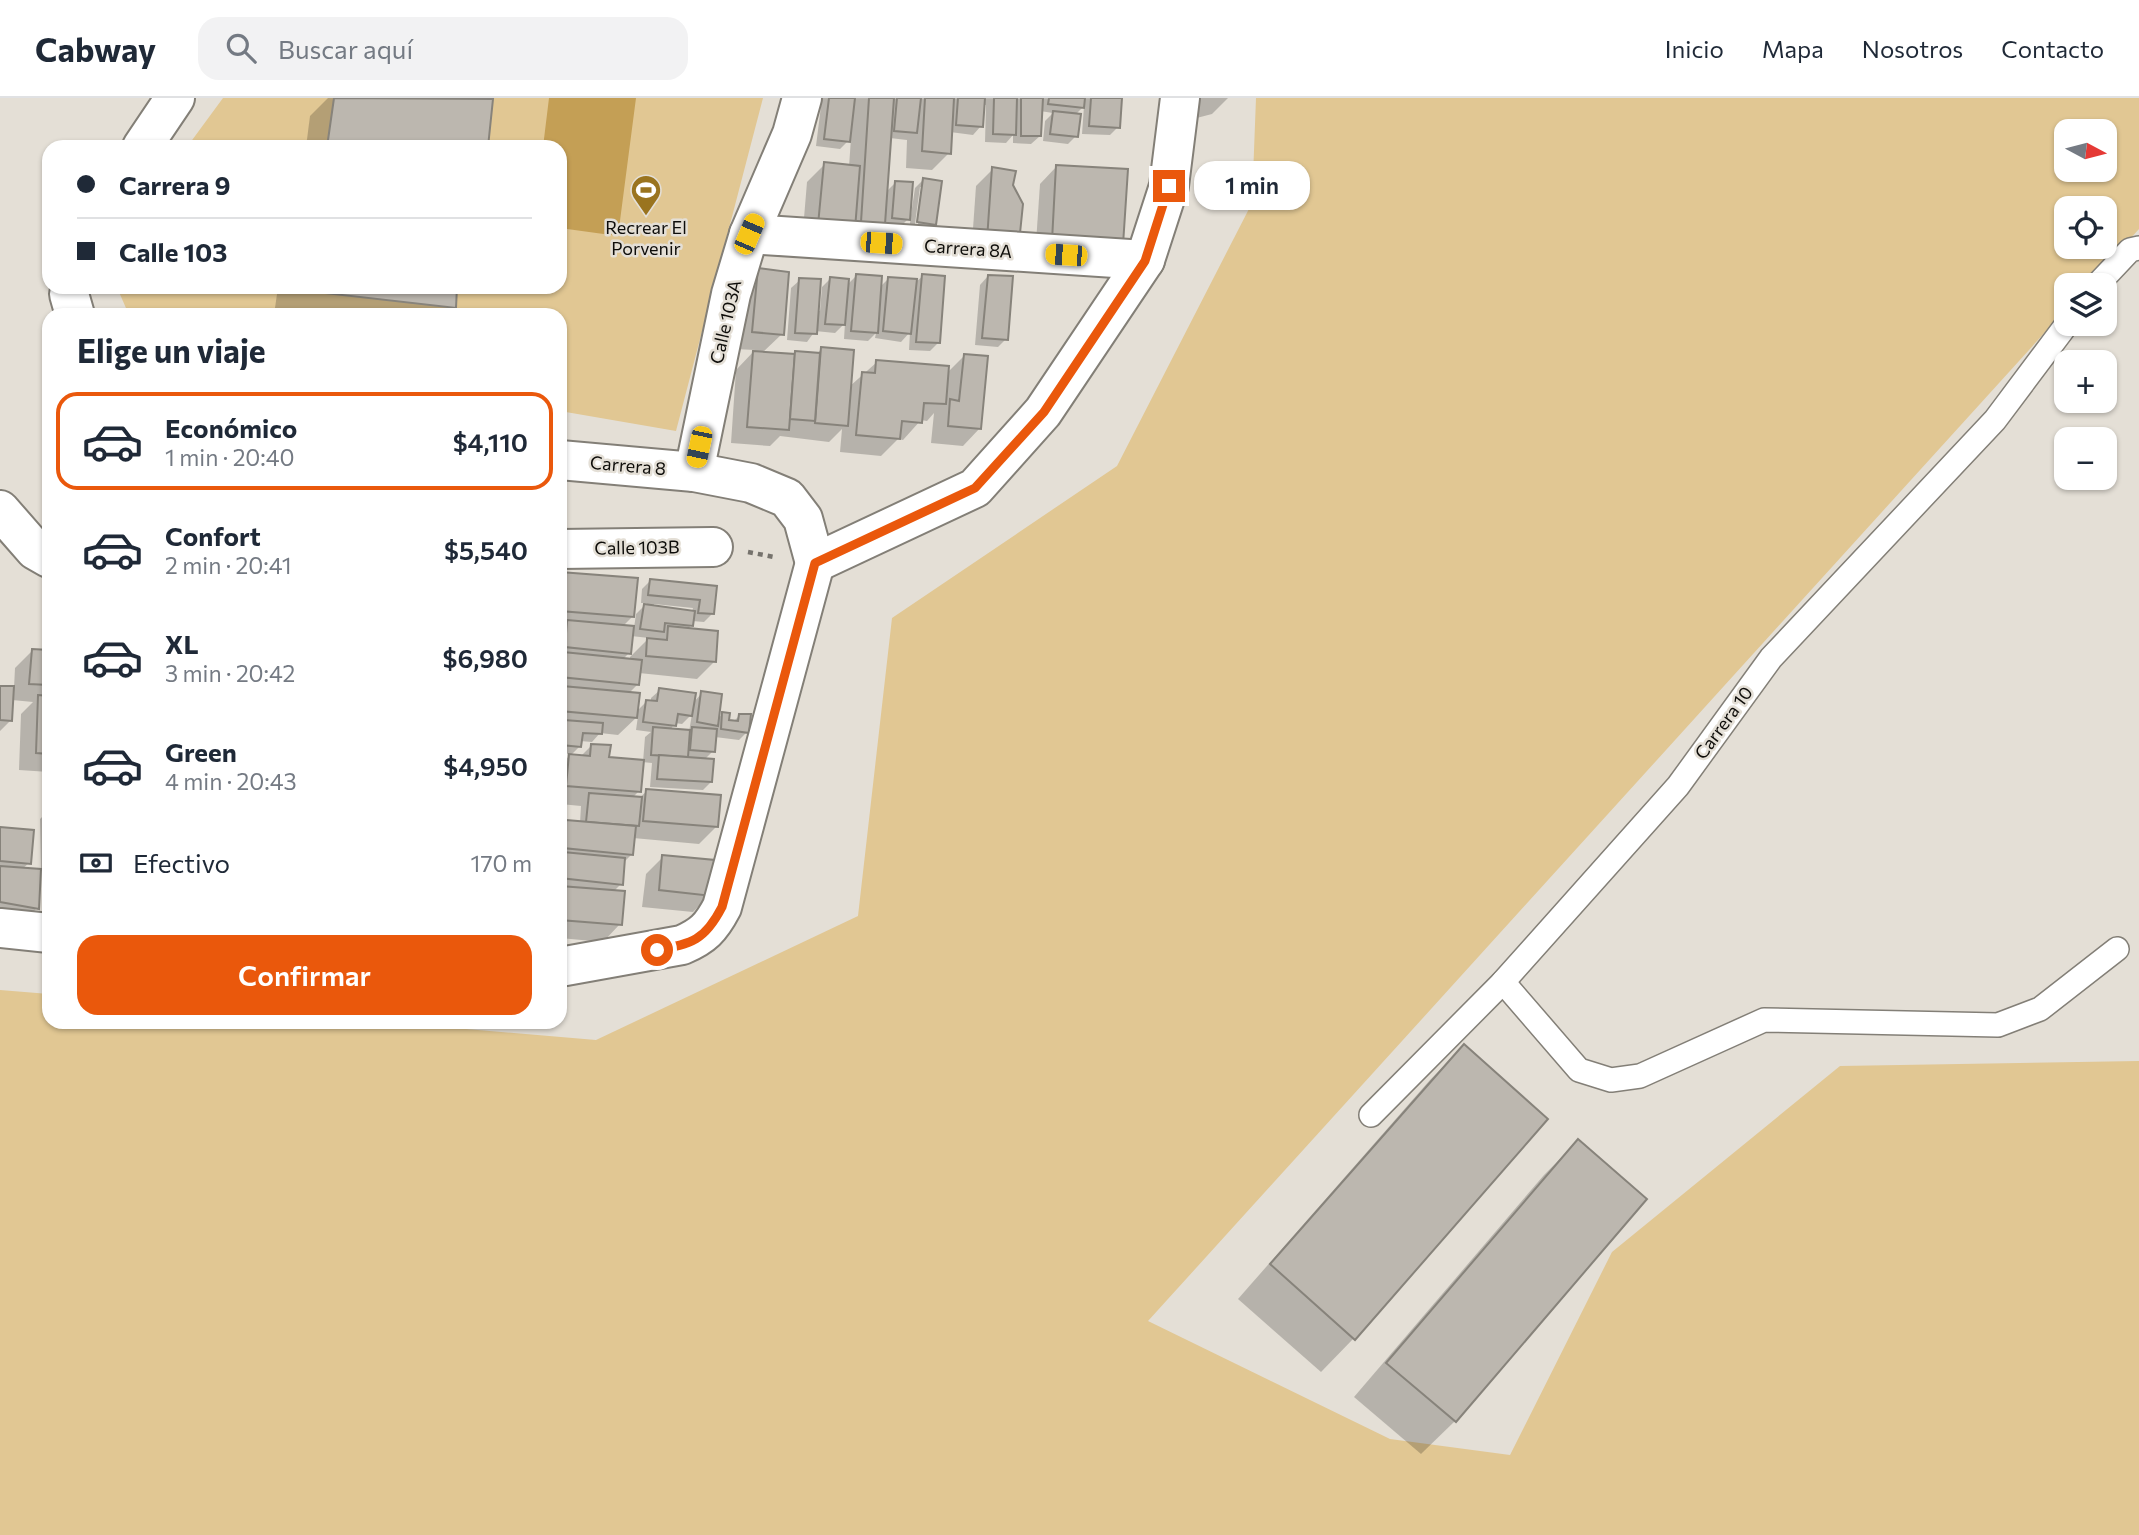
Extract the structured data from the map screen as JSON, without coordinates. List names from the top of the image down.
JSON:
{
  "streets": {
    "street": [
      "Carrera 8A",
      "Calle 103A",
      "Carrera 8",
      "Calle 103B"
    ],
    "lane": ["Carrera 10"]
  },
  "crossings": [
    ["Carrera 8A", "Calle 103A"],
    ["Calle 103A", "Carrera 8"]
  ],
  "places": {
    "sports": ["Recrear El Porvenir"]
  },
  "north": "right",
  "page": {
    "header": "Cabway",
    "search": "Buscar aquí",
    "nav": [
      "Inicio",
      "Mapa",
      "Nosotros",
      "Contacto"
    ],
    "map_buttons": ["+", "−"],
    "banner": ["Carrera 9", "Calle 103"],
    "bubble": "1 min",
    "heading": "Elige un viaje",
    "list": [
      {
        "name": "Económico",
        "note": "1 min · 20:40",
        "value": "$4,110"
      },
      {
        "name": "Confort",
        "note": "2 min · 20:41",
        "value": "$5,540"
      },
      {
        "name": "XL",
        "note": "3 min · 20:42",
        "value": "$6,980"
      },
      {
        "name": "Green",
        "note": "4 min · 20:43",
        "value": "$4,950"
      }
    ],
    "pay": ["Efectivo", "170 m"],
    "buttons": "Confirmar"
  }
}
